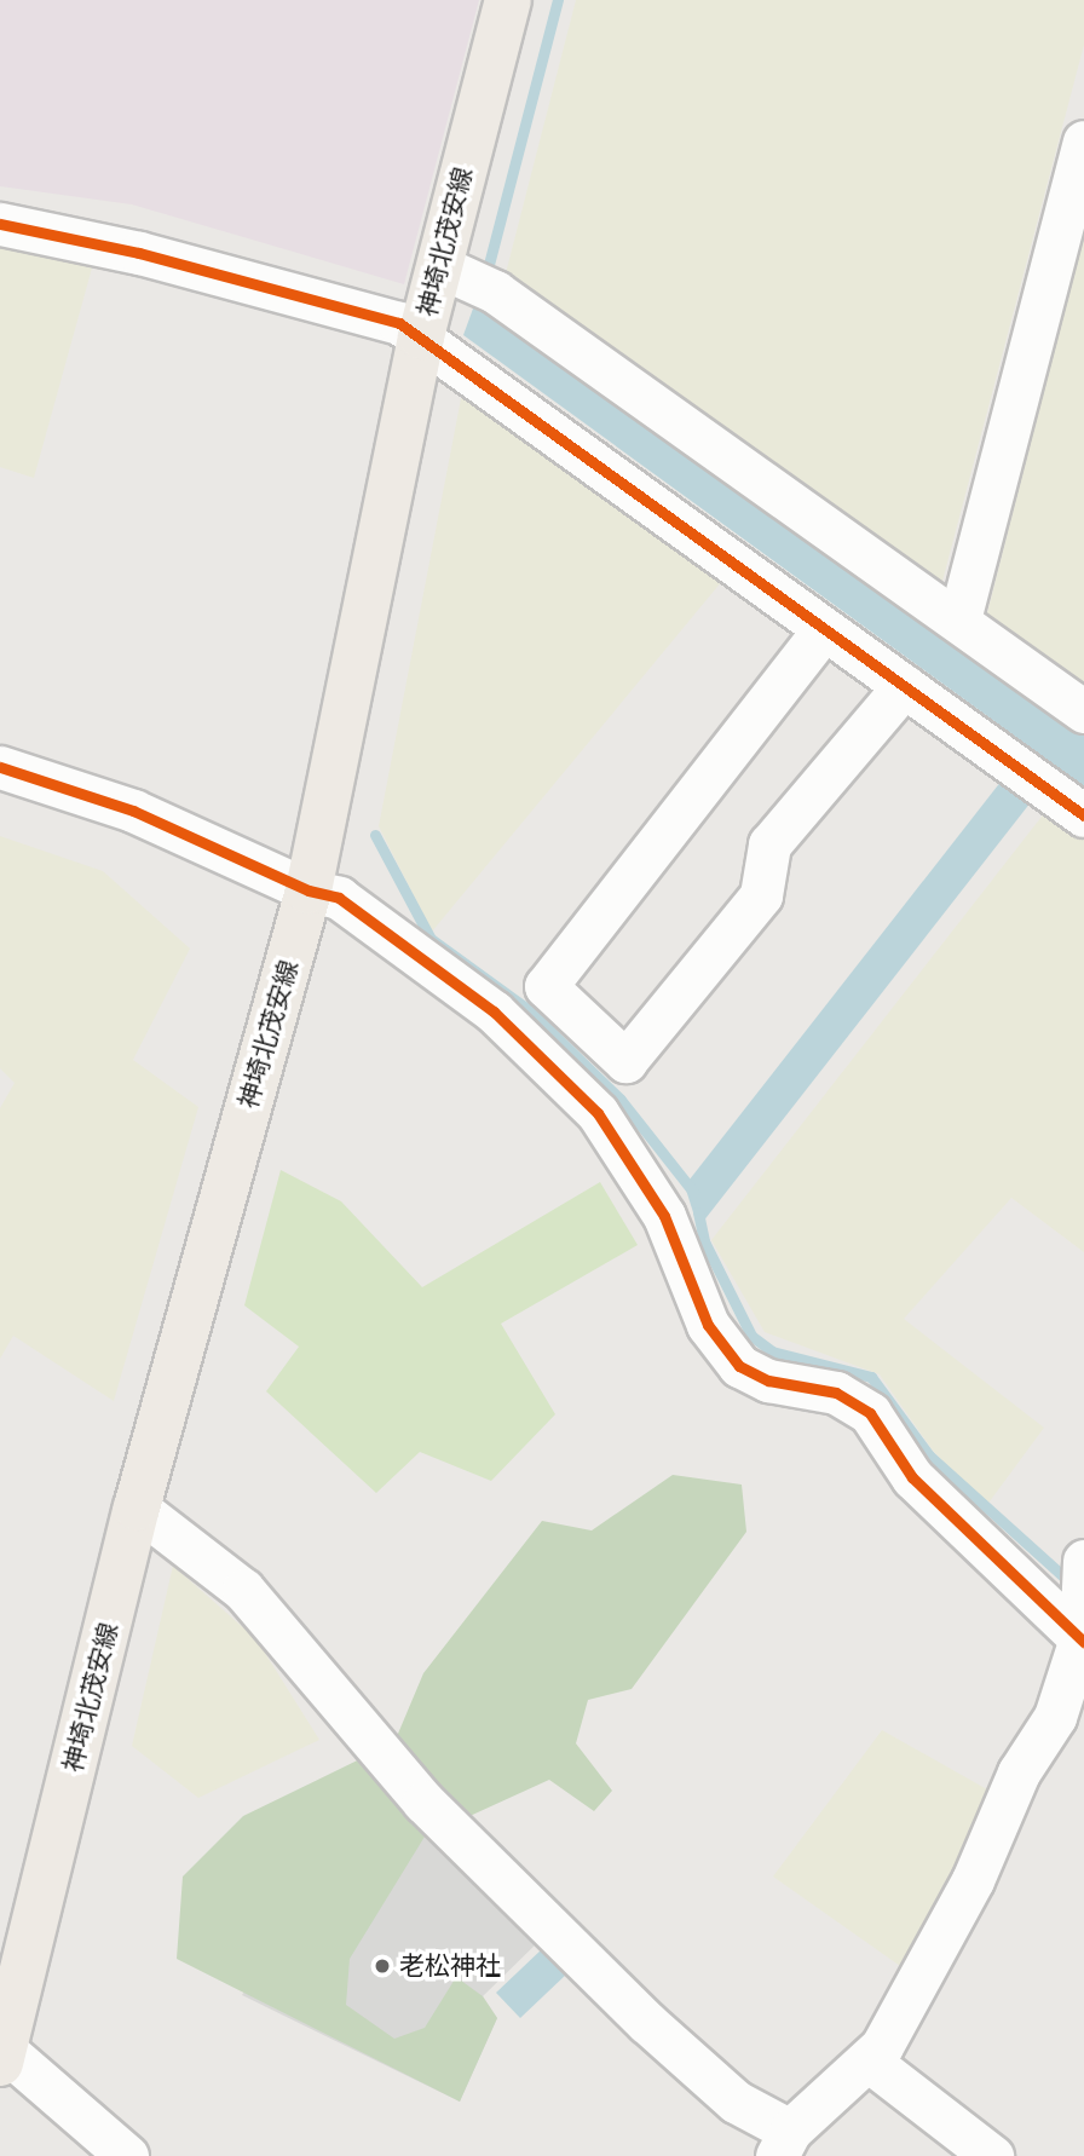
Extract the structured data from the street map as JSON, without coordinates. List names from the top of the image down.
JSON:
{
  "streets": {
    "main road": ["神埼北茂安線"]
  },
  "places": ["老松神社"]
}
